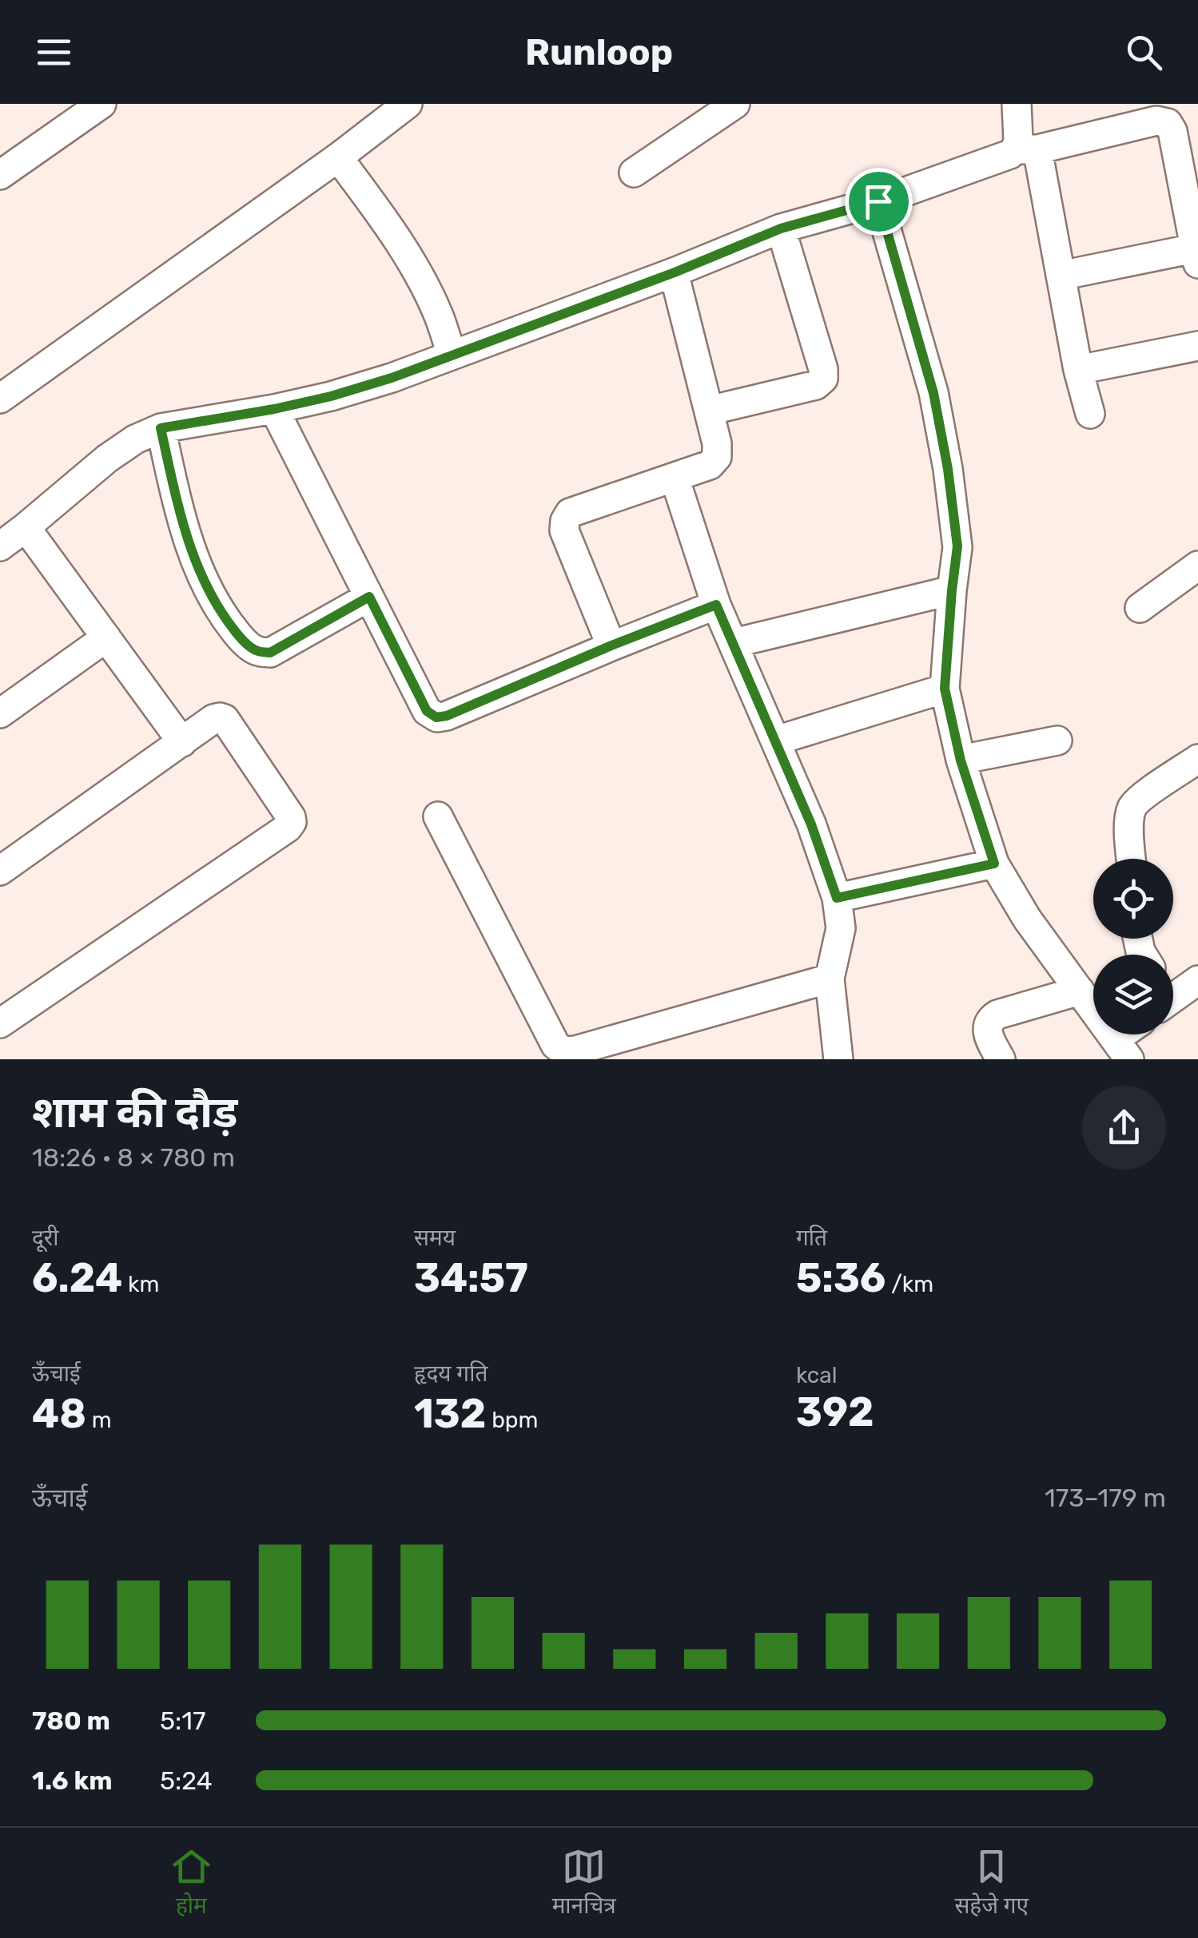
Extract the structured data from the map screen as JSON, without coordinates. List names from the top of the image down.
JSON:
{
  "page": {
    "header": "Runloop",
    "heading": ["शाम की दौड़", "18:26 · 8 × 780 m"],
    "stats": [
      ["दूरी", "6.24 km"],
      ["समय", "34:57"],
      ["गति", "5:36 /km"],
      ["ऊँचाई", "48 m"],
      ["हृदय गति", "132 bpm"],
      ["kcal", "392"]
    ],
    "chart": ["ऊँचाई", "173–179 m"],
    "list": [
      {
        "name": "780 m",
        "note": "5:17"
      },
      {
        "name": "1.6 km",
        "note": "5:24"
      }
    ],
    "tabs": ["होम", "मानचित्र", "सहेजे गए"]
  }
}
